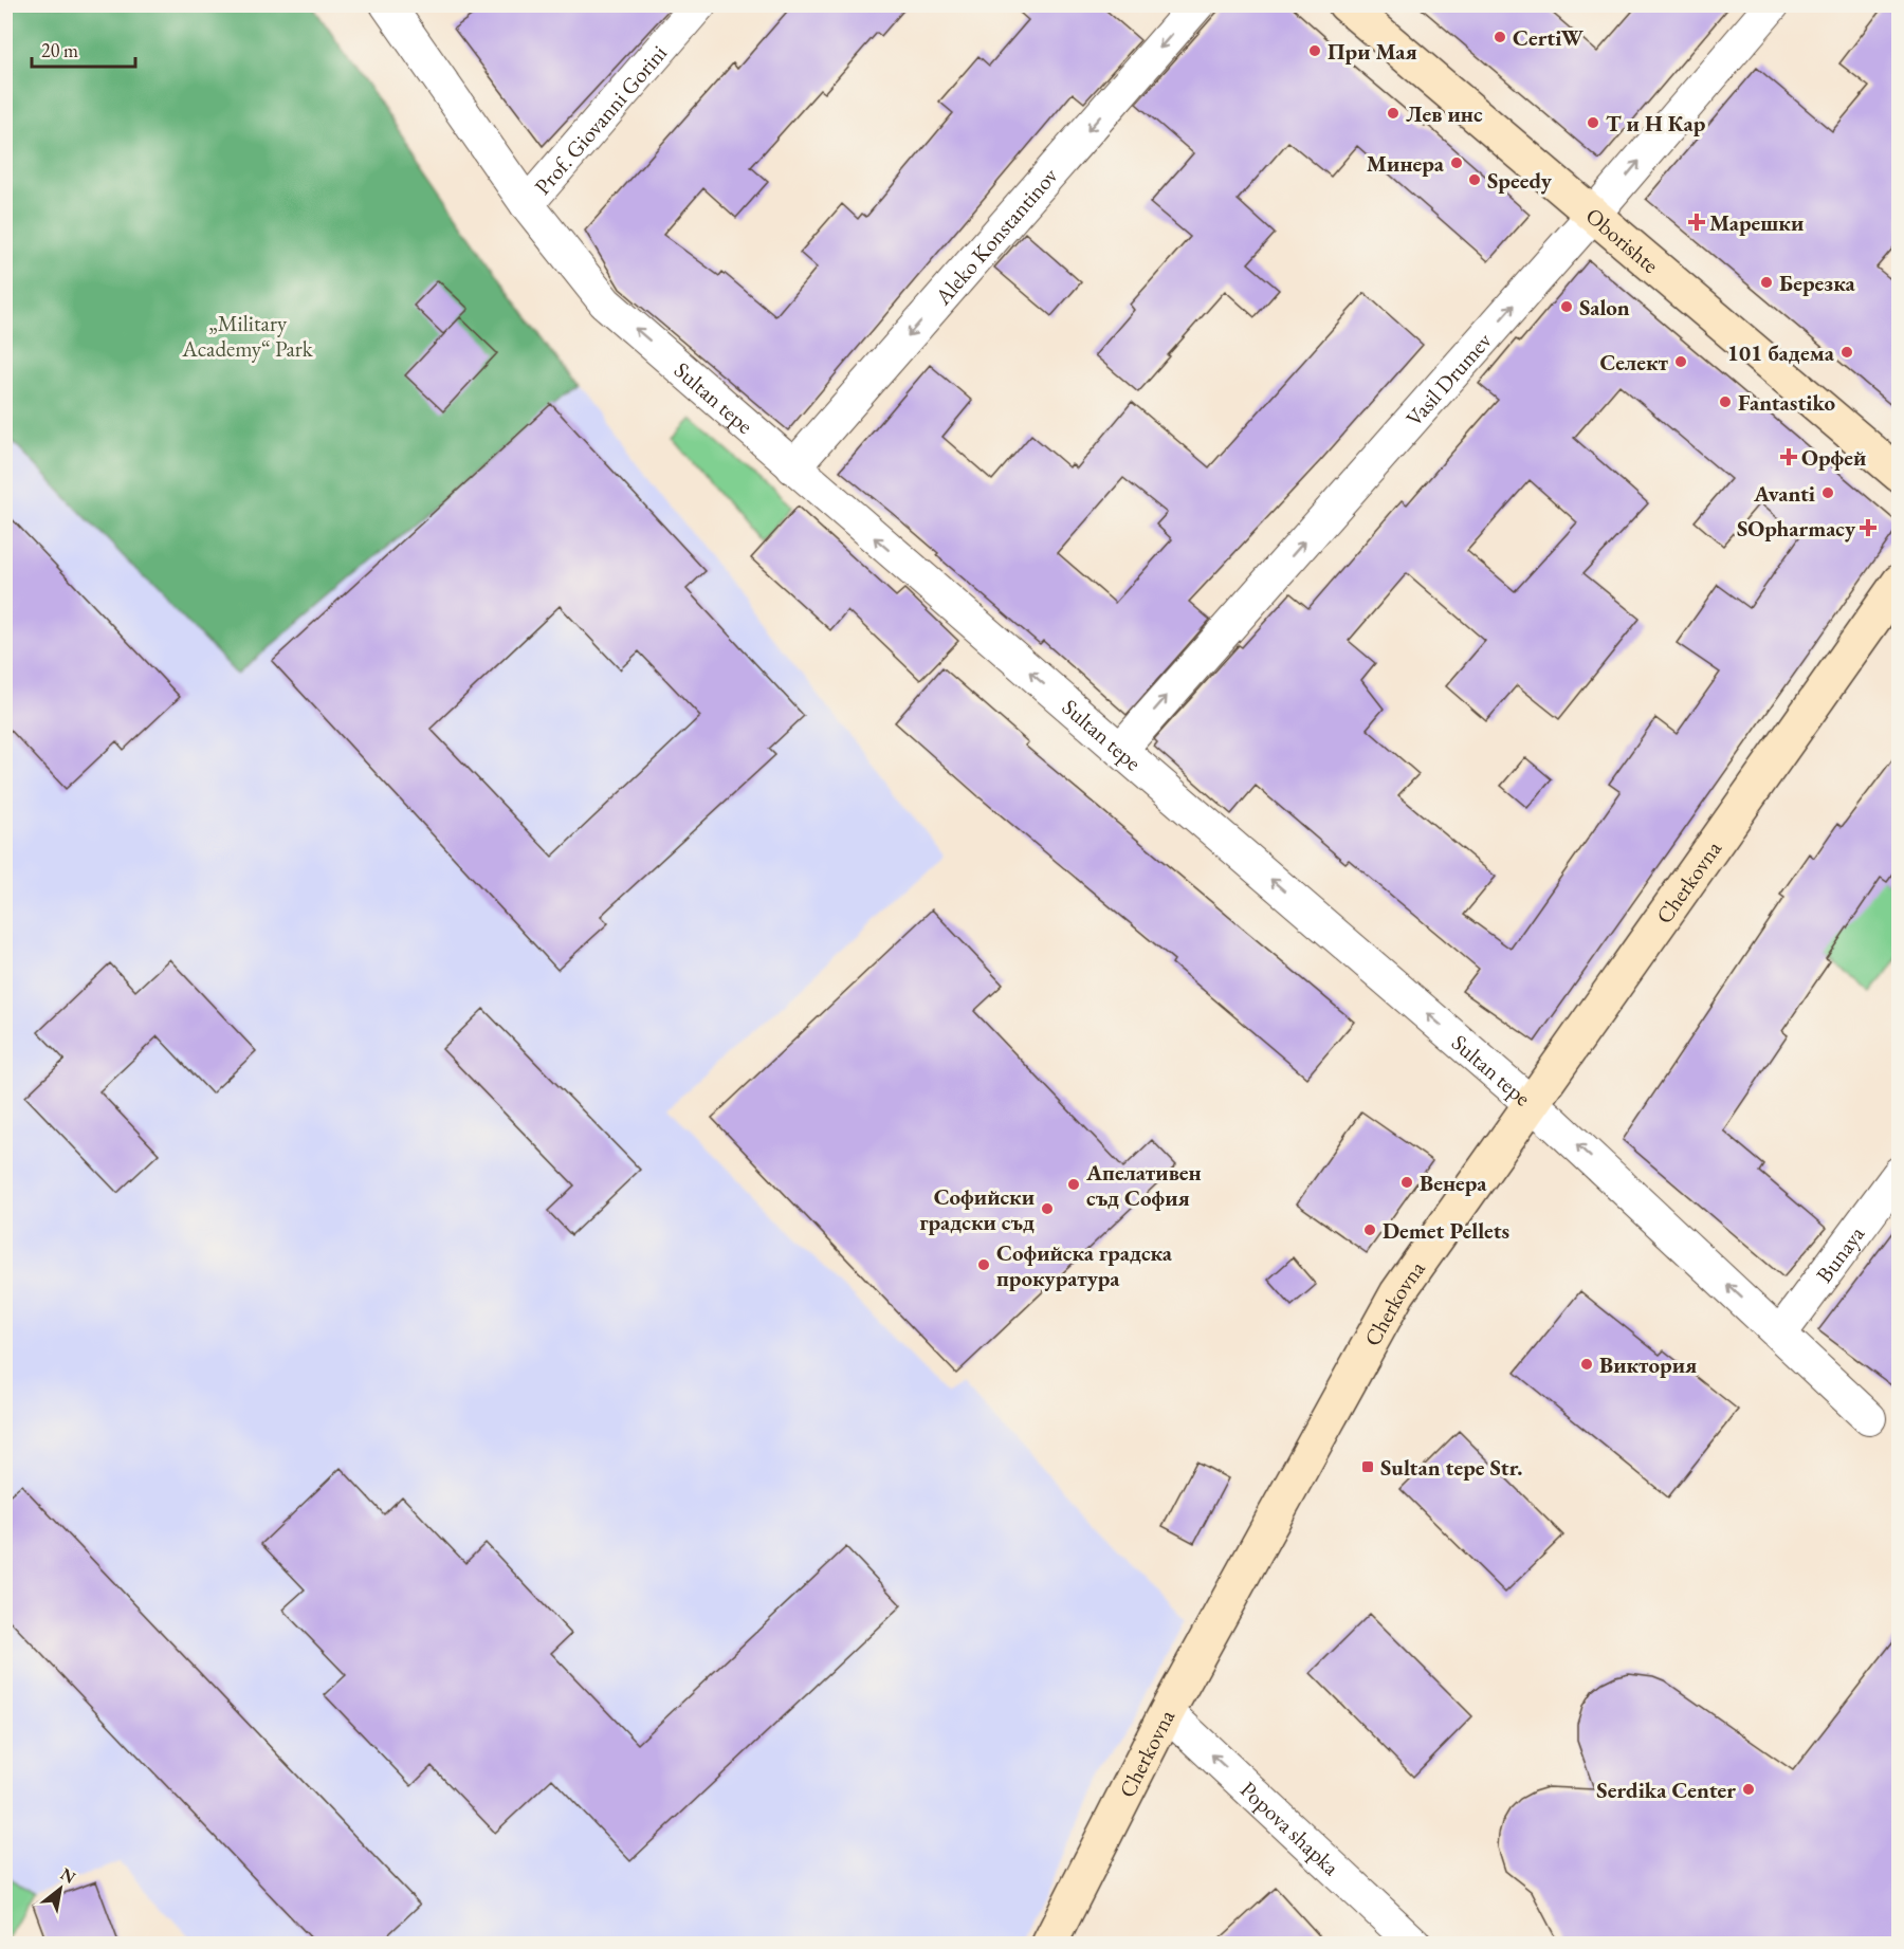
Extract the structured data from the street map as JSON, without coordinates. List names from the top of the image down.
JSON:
{
  "streets": {
    "street": [
      "Prof. Giovanni Gorini",
      "Aleko Konstantinov",
      "Oborishte",
      "Vasil Drumev",
      "Sultan tepe",
      "Cherkovna",
      "Bunaya",
      "Popova shapka"
    ]
  },
  "crossings": [
    ["Prof. Giovanni Gorini", "Sultan tepe"],
    ["Aleko Konstantinov", "Sultan tepe"],
    ["Oborishte", "Vasil Drumev"],
    ["Vasil Drumev", "Sultan tepe"],
    ["Sultan tepe", "Cherkovna"],
    ["Sultan tepe", "Bunaya"],
    ["Cherkovna", "Popova shapka"]
  ],
  "one_way": [
    "Aleko Konstantinov",
    "Vasil Drumev",
    "Sultan tepe",
    "Popova shapka"
  ],
  "parks": ["„Military Academy“ Park"],
  "places": {
    "other": [
      "CertiW",
      "При Мая",
      "Лев инс",
      "Т и Н Кар",
      "Минера",
      "Speedy",
      "Березка",
      "Salon",
      "101 бадема",
      "Селект",
      "Fantastiko",
      "Avanti",
      "Венера",
      "Апелативен съд София",
      "Софийски градски съд",
      "Demet Pellets",
      "Софийска градска прокуратура",
      "Виктория",
      "Serdika Center"
    ],
    "health": ["Марешки", "Орфей", "SOpharmacy"],
    "transit": ["Sultan tepe Str."]
  },
  "scale_bar": "20 m",
  "north": "top right"
}
